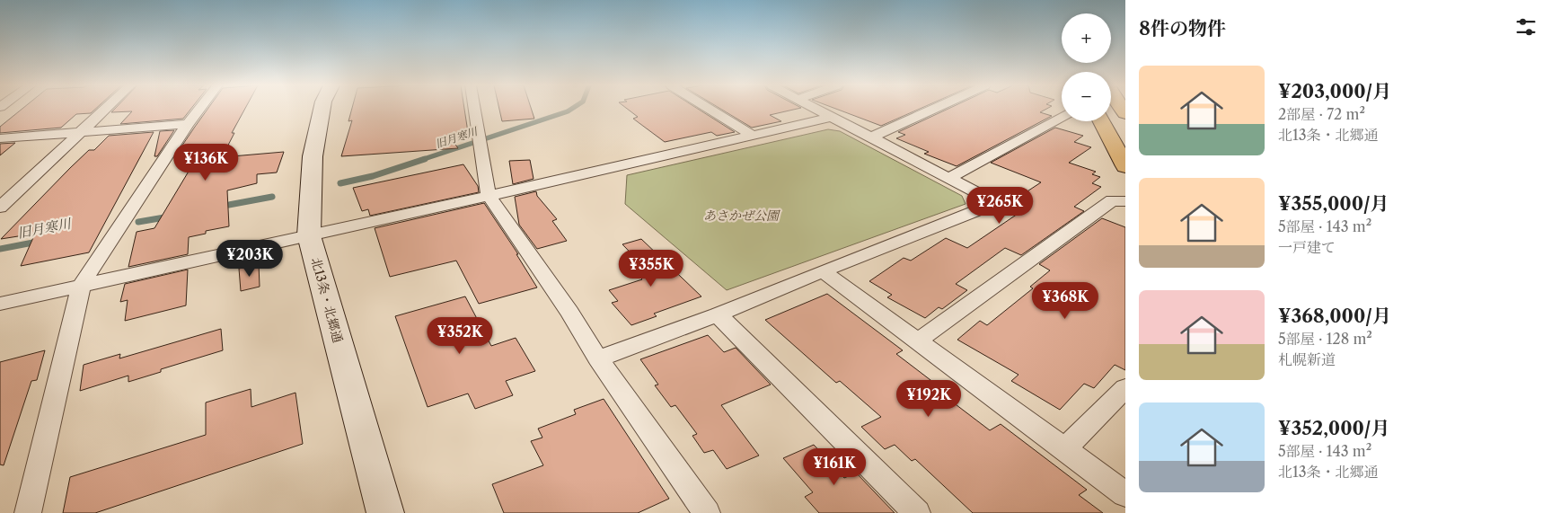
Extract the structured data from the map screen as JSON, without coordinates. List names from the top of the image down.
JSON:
{
  "streets": {
    "main road": ["北13条・北郷通"]
  },
  "water": ["旧月寒川"],
  "parks": ["あさかぜ公園"],
  "page": {
    "heading": "8件の物件",
    "map_buttons": ["+", "−"],
    "list": [
      {
        "name": "¥203,000/月",
        "note": "2部屋 · 72 m² · 北13条・北郷通"
      },
      {
        "name": "¥355,000/月",
        "note": "5部屋 · 143 m² · 一戸建て"
      },
      {
        "name": "¥368,000/月",
        "note": "5部屋 · 128 m² · 札幌新道"
      },
      {
        "name": "¥352,000/月",
        "note": "5部屋 · 143 m² · 北13条・北郷通"
      }
    ],
    "price": [
      "¥136K",
      "¥265K",
      "¥203K",
      "¥355K",
      "¥368K",
      "¥352K",
      "¥192K",
      "¥161K"
    ]
  }
}
